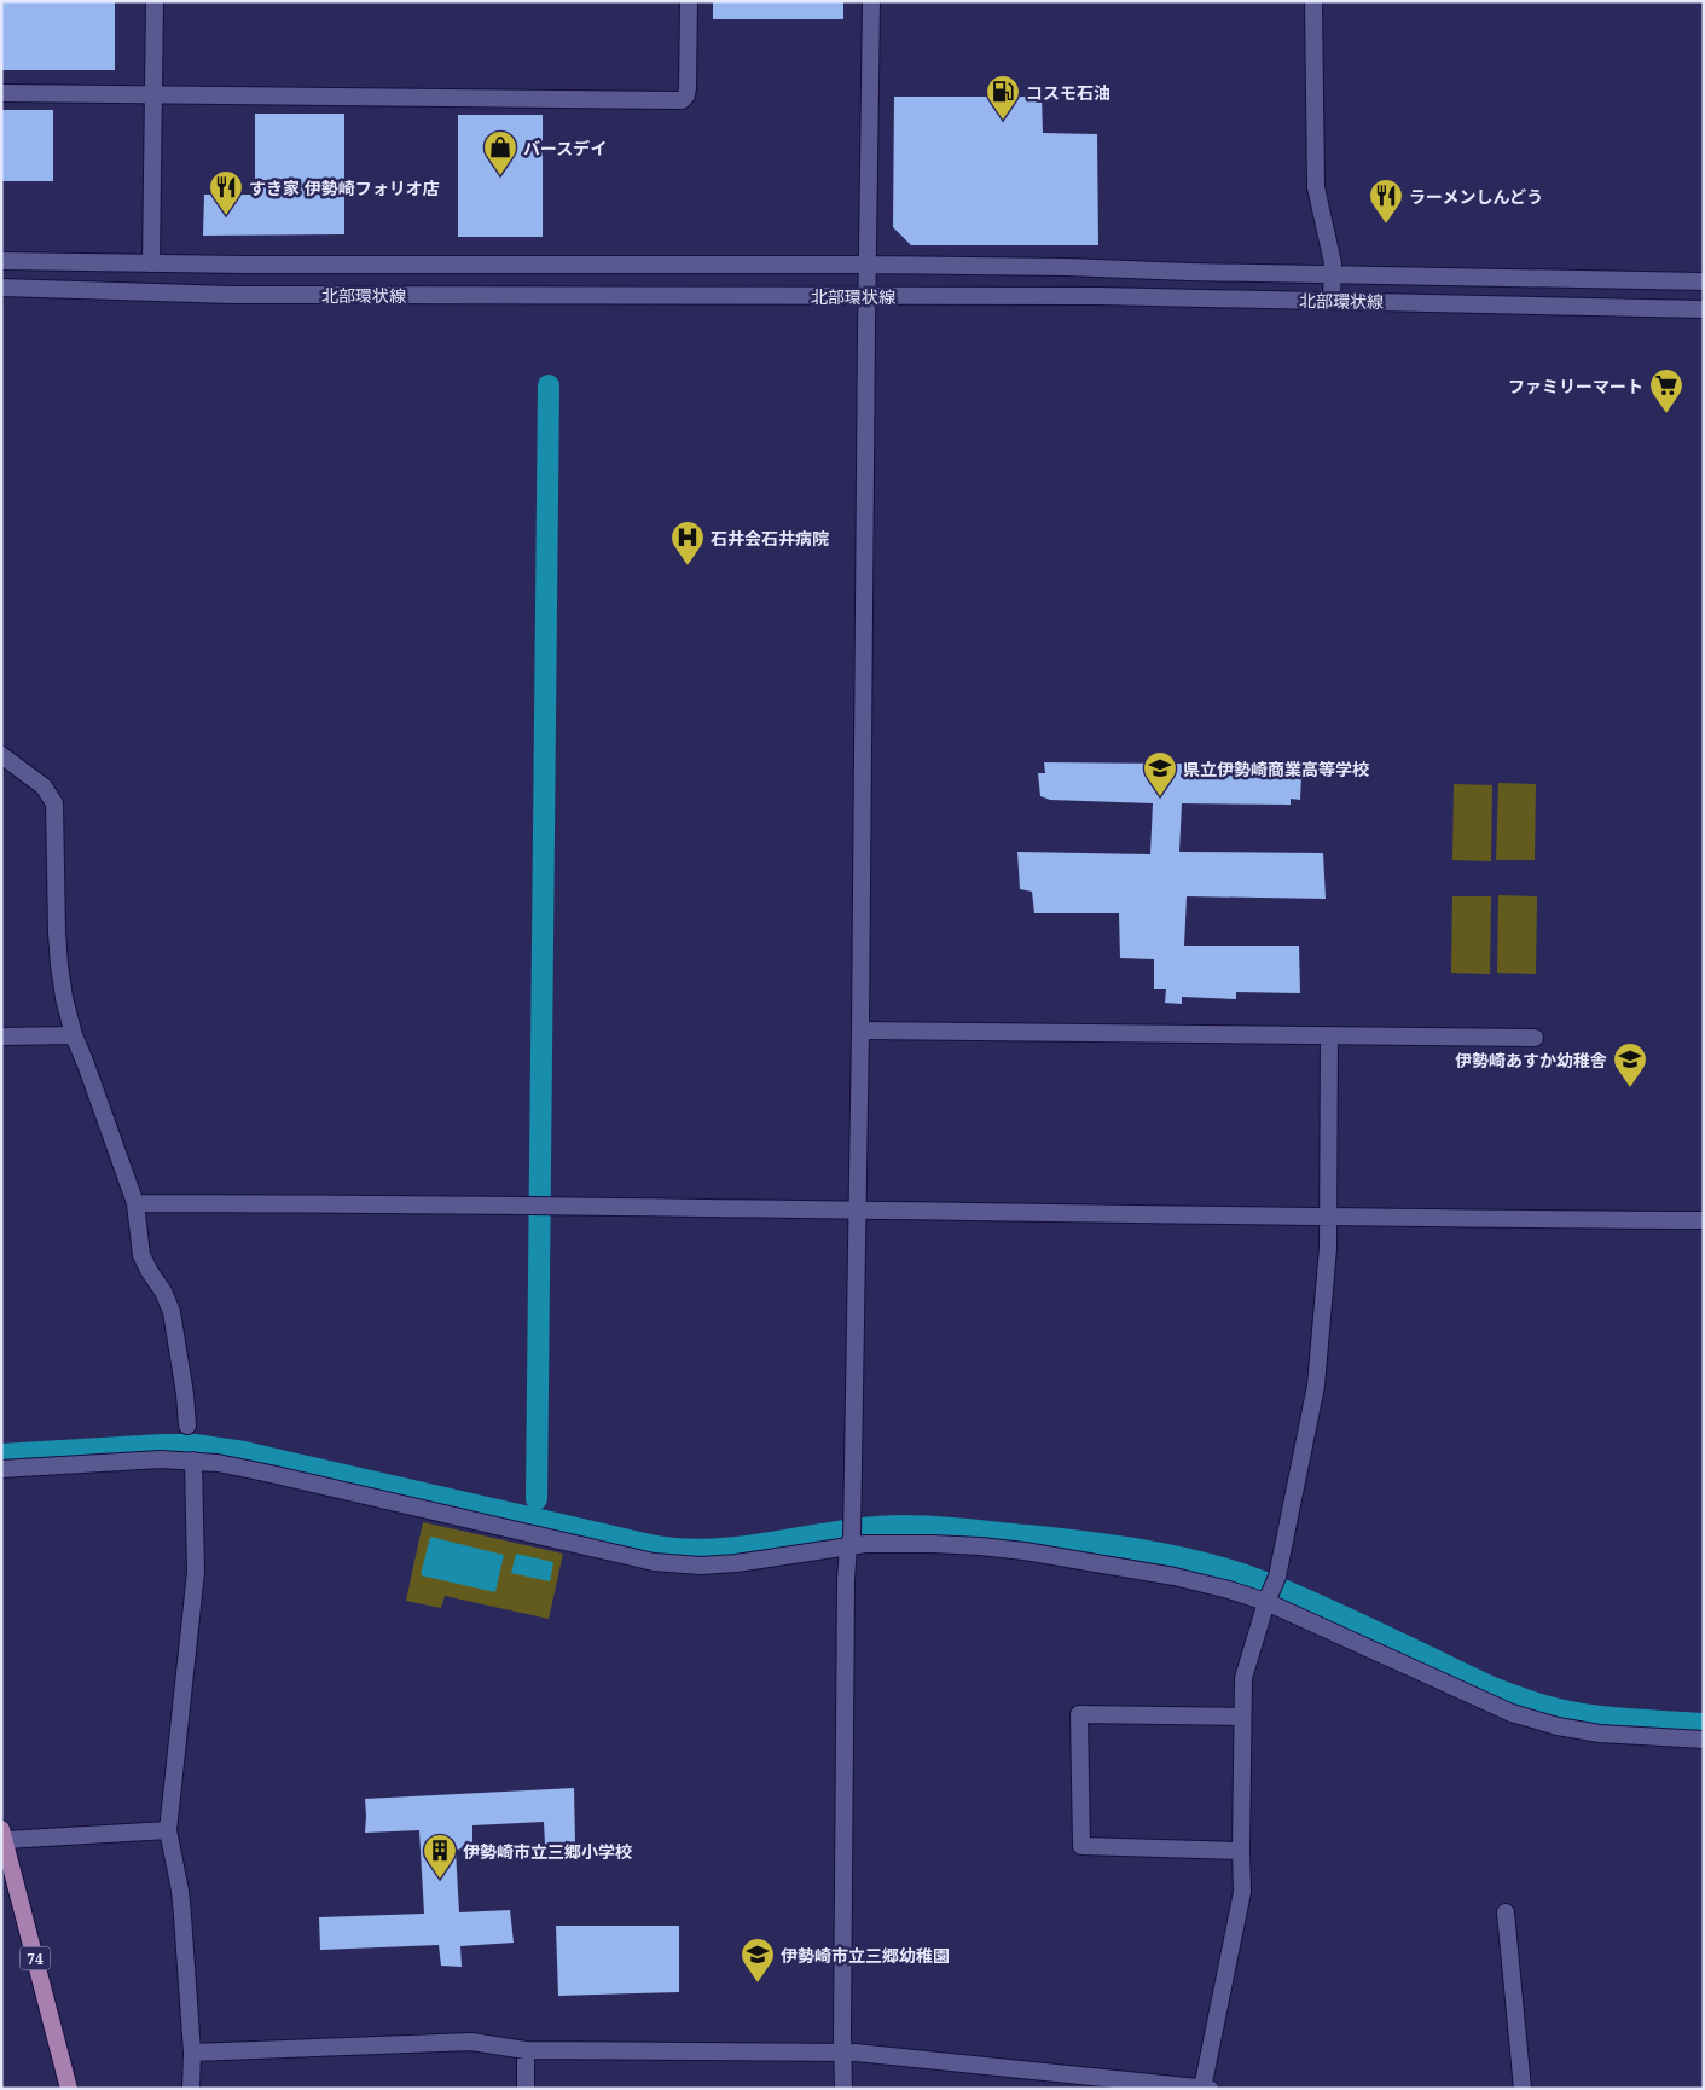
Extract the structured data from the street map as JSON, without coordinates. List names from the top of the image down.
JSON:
{
  "streets": {
    "main road": ["74"],
    "street": ["北部環状線"]
  },
  "places": {
    "fuel station": ["コスモ石油"],
    "shop": ["バースデイ"],
    "restaurant": ["すき家 伊勢崎フォリオ店", "ラーメンしんどう"],
    "supermarket": ["ファミリーマート"],
    "hospital": ["石井会石井病院"],
    "school or university": ["県立伊勢崎商業高等学校", "伊勢崎あすか幼稚舎", "伊勢崎市立三郷幼稚園"],
    "building": ["伊勢崎市立三郷小学校"]
  }
}
